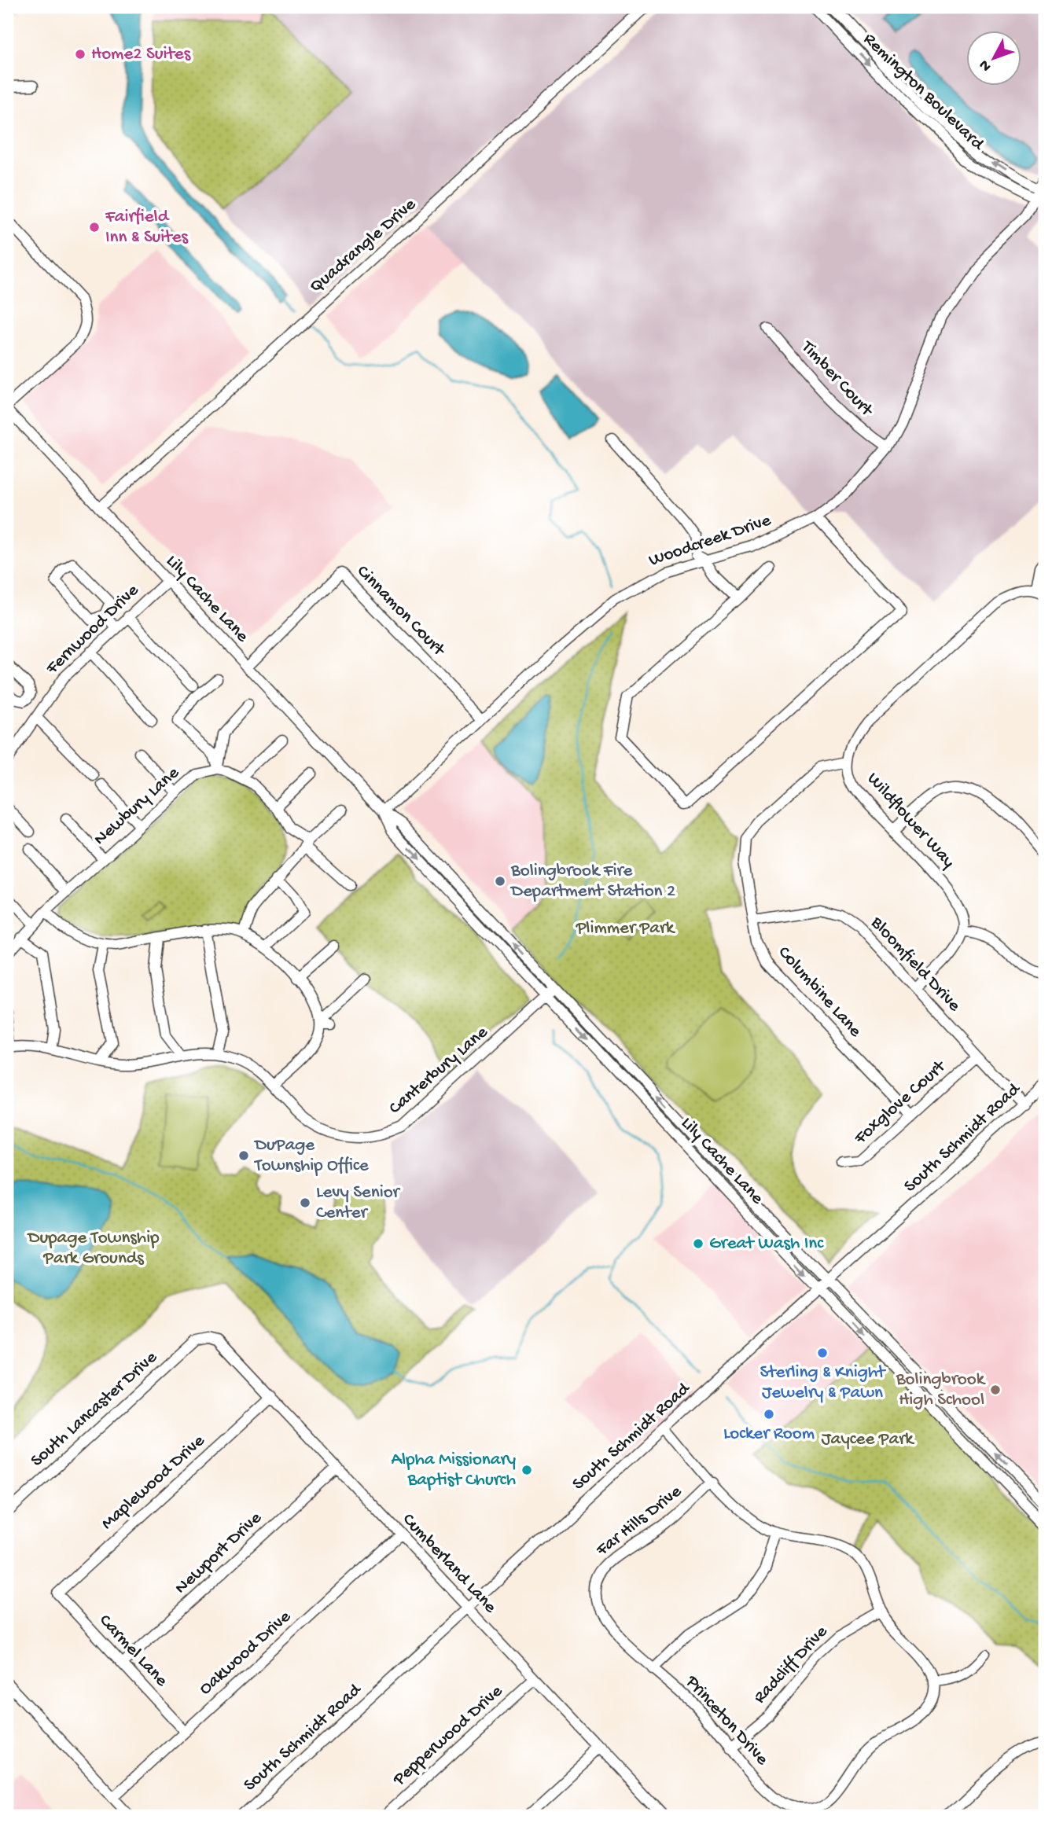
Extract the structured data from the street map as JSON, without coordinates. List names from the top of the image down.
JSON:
{
  "streets": {
    "street": [
      "Remington Boulevard",
      "Quadrangle Drive",
      "Timber Court",
      "Woodcreek Drive",
      "Lily Cache Lane",
      "Cinnamon Court",
      "Fernwood Drive",
      "Newbury Lane",
      "Wildflower Way",
      "Bloomfield Drive",
      "Columbine Lane",
      "Canterbury Lane",
      "Foxglove Court",
      "South Schmidt Road",
      "South Lancaster Drive",
      "Maplewood Drive",
      "Far Hills Drive",
      "Newport Drive",
      "Cumberland Lane",
      "Carmel Lane",
      "Oakwood Drive",
      "Radcliff Drive",
      "Princeton Drive",
      "Pepperwood Drive"
    ]
  },
  "crossings": [
    ["Remington Boulevard", "Woodcreek Drive"],
    ["Quadrangle Drive", "Lily Cache Lane"],
    ["Timber Court", "Woodcreek Drive"],
    ["Woodcreek Drive", "Lily Cache Lane"],
    ["Woodcreek Drive", "Cinnamon Court"],
    ["Lily Cache Lane", "Cinnamon Court"],
    ["Lily Cache Lane", "Fernwood Drive"],
    ["Lily Cache Lane", "Canterbury Lane"],
    ["Lily Cache Lane", "South Schmidt Road"],
    ["Wildflower Way", "Columbine Lane"],
    ["Bloomfield Drive", "Columbine Lane"],
    ["Bloomfield Drive", "Foxglove Court"],
    ["Bloomfield Drive", "South Schmidt Road"],
    ["Columbine Lane", "Foxglove Court"],
    ["South Schmidt Road", "Cumberland Lane"],
    ["South Lancaster Drive", "Cumberland Lane"],
    ["Maplewood Drive", "Cumberland Lane"],
    ["Maplewood Drive", "Carmel Lane"],
    ["Far Hills Drive", "Princeton Drive"],
    ["Newport Drive", "Cumberland Lane"],
    ["Newport Drive", "Carmel Lane"],
    ["Cumberland Lane", "Oakwood Drive"],
    ["Cumberland Lane", "Pepperwood Drive"],
    ["Carmel Lane", "Oakwood Drive"],
    ["Radcliff Drive", "Princeton Drive"]
  ],
  "parks": ["Plimmer Park", "Dupage Township Park Grounds", "Jaycee Park"],
  "places": [
    "Home2 Suites",
    "Fairfield Inn & Suites",
    "Bolingbrook Fire Department Station 2",
    "DuPage Township Office",
    "Levy Senior Center",
    "Great Wash Inc",
    "Sterling & Knight Jewelry & Pawn",
    "Bolingbrook High School",
    "Locker Room",
    "Alpha Missionary Baptist Church"
  ],
  "north": "bottom left"
}
